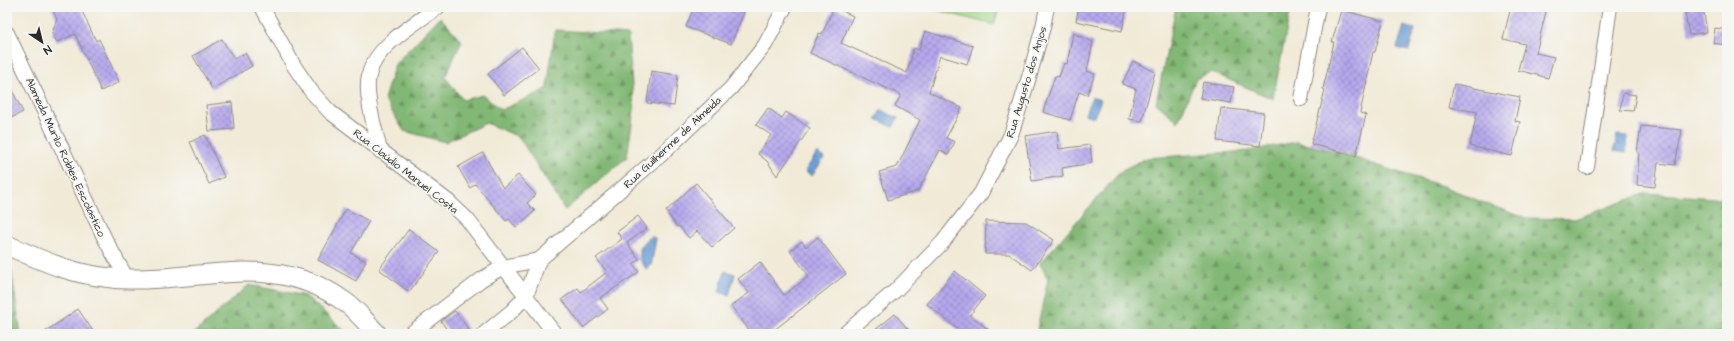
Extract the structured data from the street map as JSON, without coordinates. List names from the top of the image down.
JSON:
{
  "streets": {
    "street": [
      "Rua Augusto dos Anjos",
      "Rua Guilherme de Almeida",
      "Alameda Murilo Robles Escolastico",
      "Rua Claúdio Manuel Costa"
    ]
  },
  "crossings": [
    ["Rua Guilherme de Almeida", "Rua Claúdio Manuel Costa"]
  ],
  "north": "bottom right"
}
